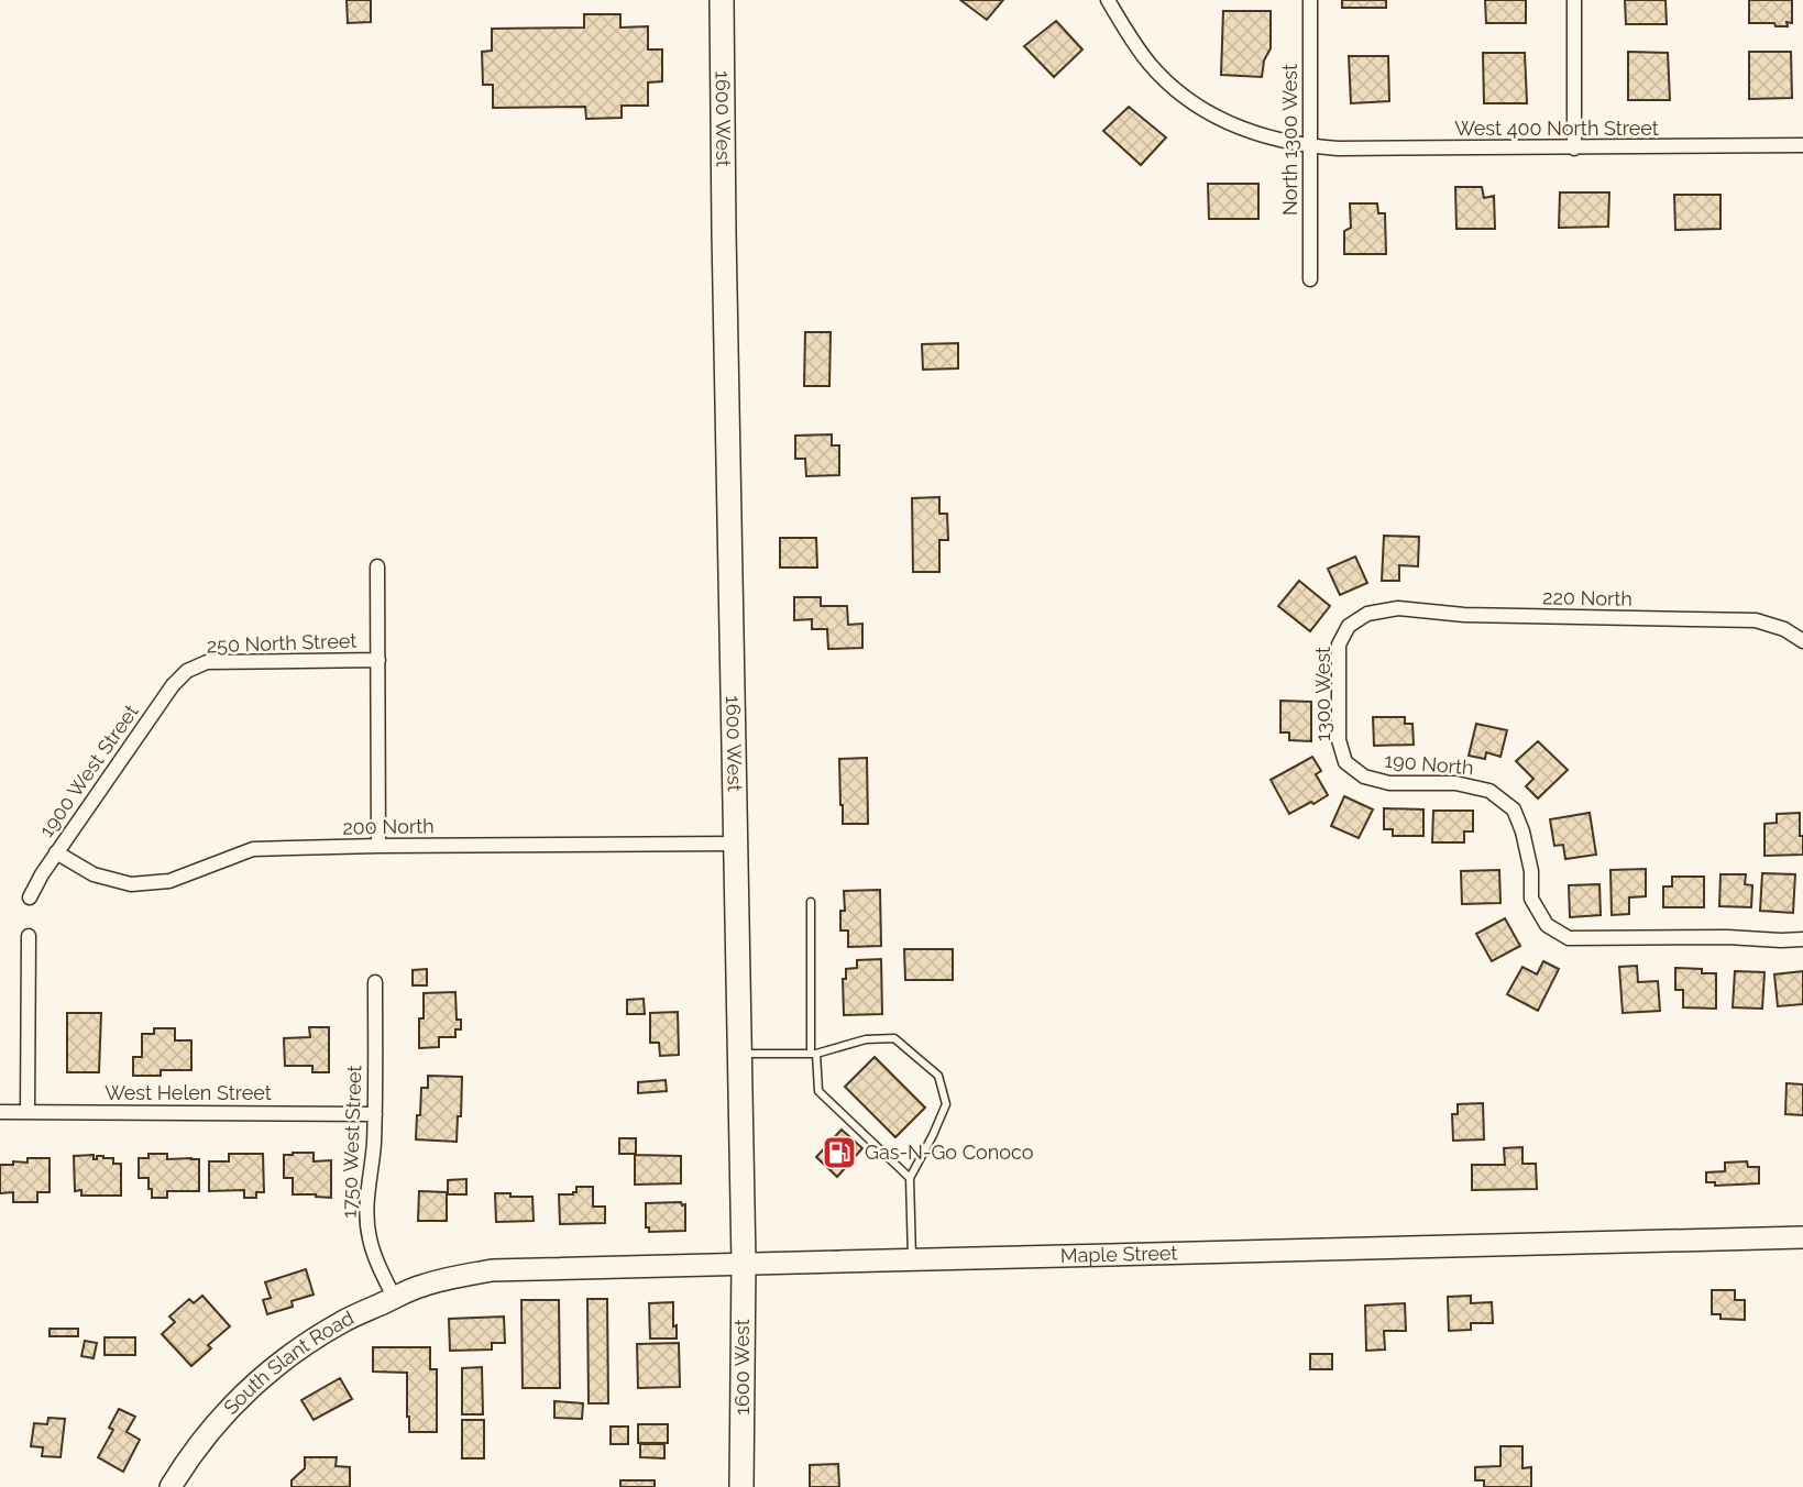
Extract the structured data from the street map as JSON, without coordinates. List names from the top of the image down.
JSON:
{
  "streets": {
    "main road": ["1600 West", "Maple Street", "South Slant Road"],
    "street": [
      "West 400 North Street",
      "North 1300 West",
      "220 North",
      "250 North Street",
      "1300 West",
      "190 North",
      "1900 West Street",
      "200 North",
      "West Helen Street",
      "1750 West Street"
    ]
  },
  "crossings": [
    ["1600 West", "200 North"],
    ["1600 West", "Maple Street"],
    ["West 400 North Street", "North 1300 West"],
    ["220 North", "1300 West"],
    ["250 North Street", "1900 West Street"],
    ["1300 West", "190 North"],
    ["1900 West Street", "200 North"],
    ["West Helen Street", "1750 West Street"],
    ["1750 West Street", "South Slant Road"],
    ["Maple Street", "South Slant Road"]
  ],
  "places": {
    "fuel station": ["Gas-N-Go Conoco"]
  }
}
